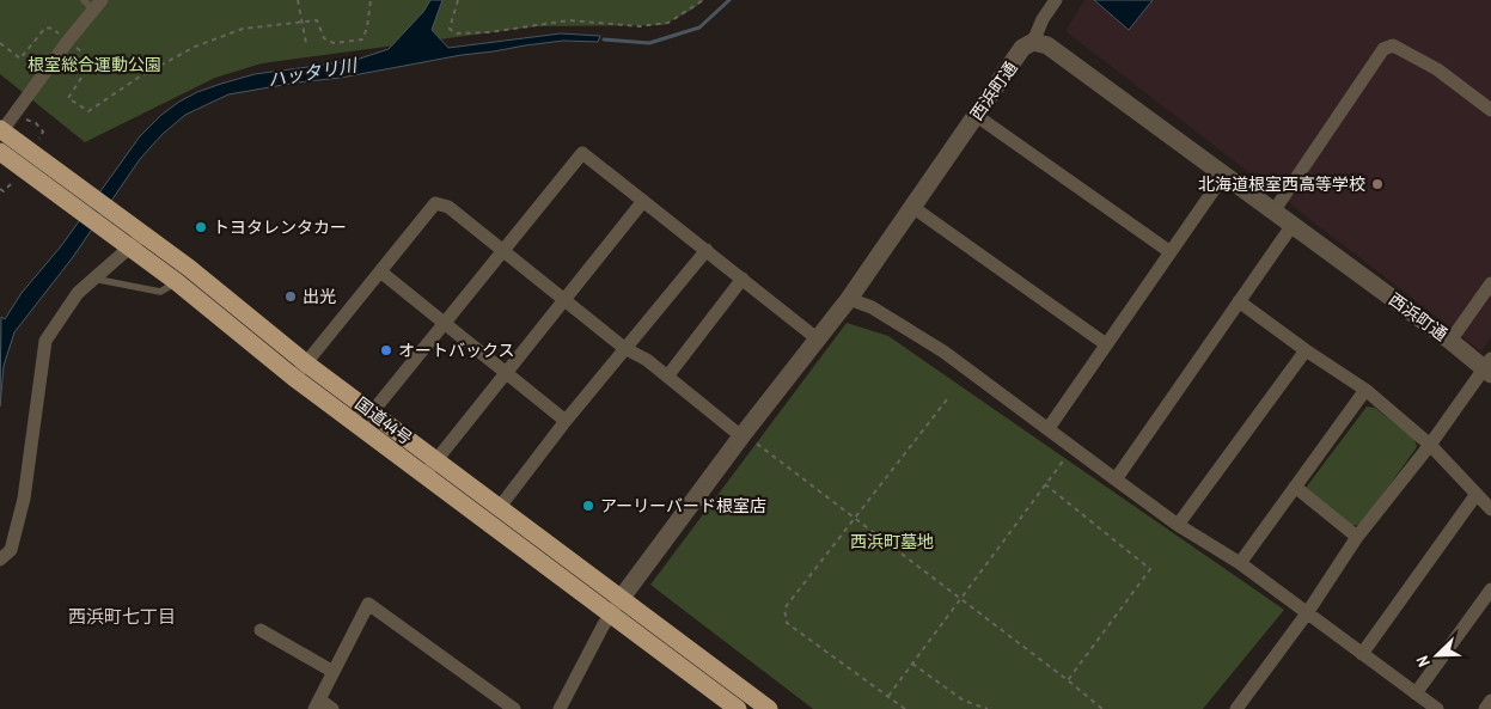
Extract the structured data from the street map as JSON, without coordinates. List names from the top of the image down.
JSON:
{
  "streets": {
    "highway": ["国道44号"],
    "street": ["西浜町通"]
  },
  "crossings": [
    ["西浜町通", "国道44号"]
  ],
  "districts": ["西浜町七丁目"],
  "water": ["ハッタリ川"],
  "parks": ["根室総合運動公園", "西浜町墓地"],
  "places": [
    "北海道根室西高等学校",
    "トヨタレンタカー",
    "出光",
    "オートバックス",
    "アーリーバード根室店"
  ],
  "north": "bottom left"
}
